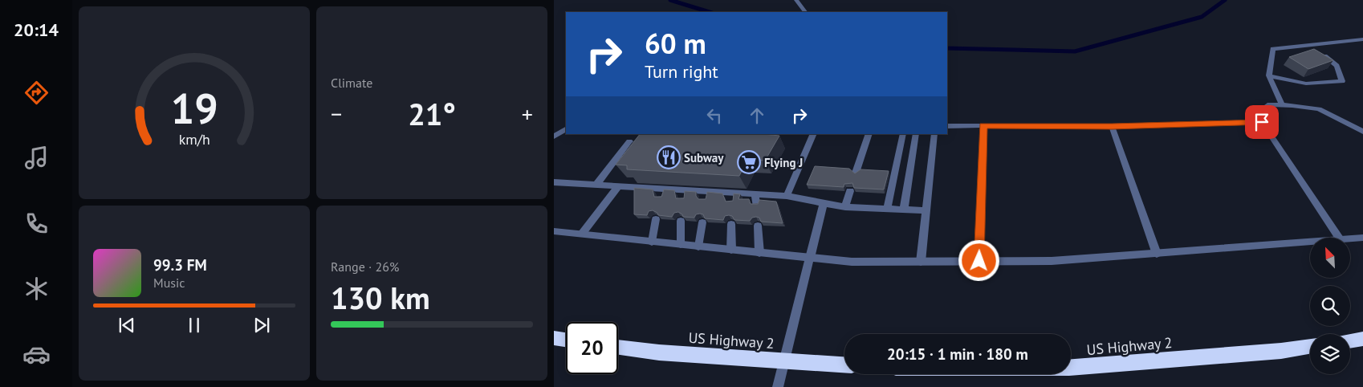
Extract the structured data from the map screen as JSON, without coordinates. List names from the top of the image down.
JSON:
{
  "streets": {
    "highway": ["US Highway 2"]
  },
  "places": {
    "restaurant": ["Subway"],
    "supermarket": ["Flying J"]
  },
  "north": "top left",
  "page": {
    "tabs": "20:14",
    "tile": [
      "Climate",
      ["Range · 26%", "130 km"]
    ],
    "turn": ["60 m", "Turn right"],
    "heat": ["−", "21°", "+"],
    "song": ["99.3 FM", "Music"],
    "limit": "20",
    "trip": "20:15 · 1 min · 180 m",
    "gauge": ["19", "km/h"]
  }
}
